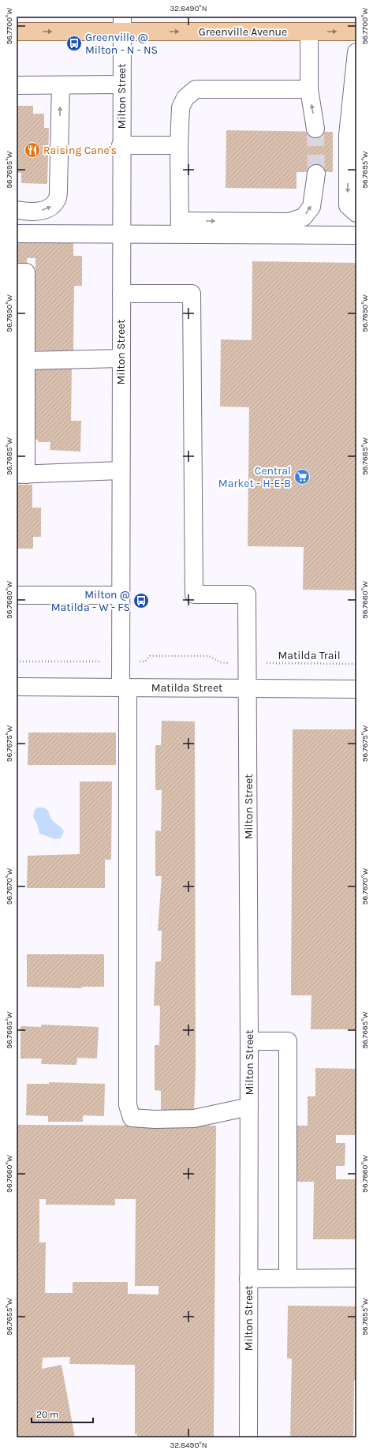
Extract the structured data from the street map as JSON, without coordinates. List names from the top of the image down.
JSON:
{
  "streets": {
    "main road": ["Greenville Avenue"],
    "street": ["Milton Street", "Matilda Street"],
    "path": ["Matilda Trail"]
  },
  "crossings": [
    ["Greenville Avenue", "Milton Street"],
    ["Milton Street", "Matilda Street"]
  ],
  "one_way": ["Greenville Avenue"],
  "places": {
    "bus stop": ["Greenville @ Milton - N - NS", "Milton @ Matilda - W - FS"],
    "restaurant": ["Raising Cane's"],
    "supermarket": ["Central Market - H-E-B"]
  },
  "scale_bar": "20 m",
  "coordinates": [
    "32.8490°N",
    "96.7700°W",
    "96.7695°W",
    "96.7690°W",
    "96.7685°W",
    "96.7680°W",
    "96.7675°W",
    "96.7670°W",
    "96.7665°W",
    "96.7660°W",
    "96.7655°W"
  ]
}
